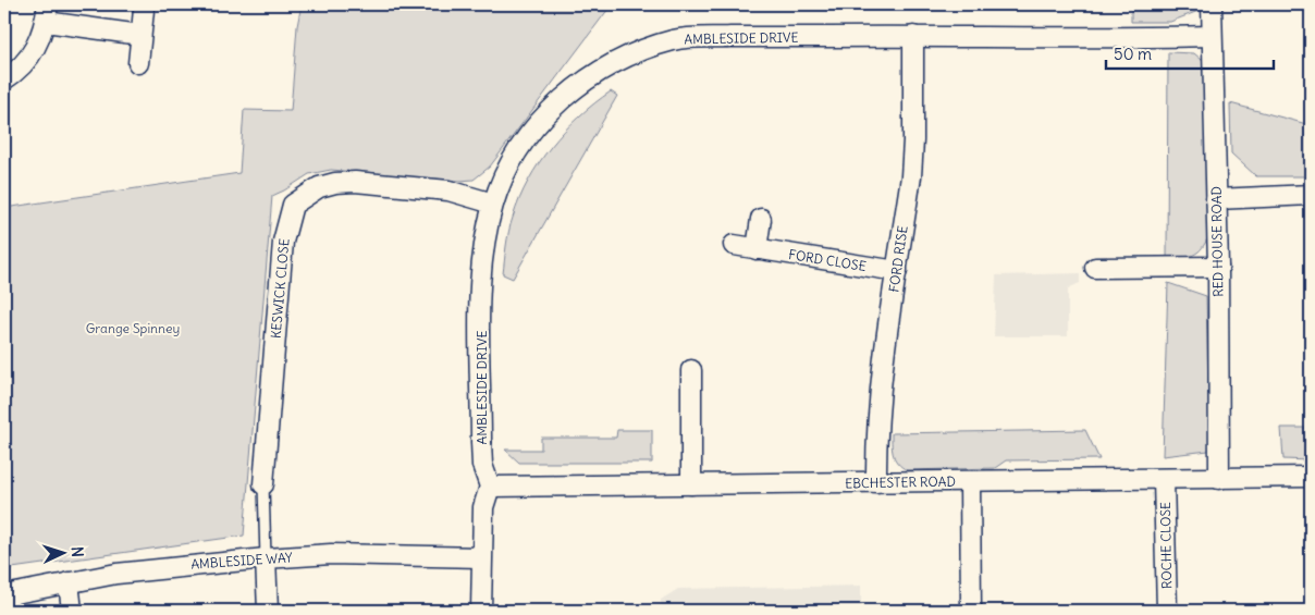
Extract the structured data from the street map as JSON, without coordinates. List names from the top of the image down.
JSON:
{
  "streets": {
    "street": [
      "AMBLESIDE DRIVE",
      "RED HOUSE ROAD",
      "FORD RISE",
      "FORD CLOSE",
      "KESWICK CLOSE",
      "EBCHESTER ROAD",
      "ROCHE CLOSE",
      "AMBLESIDE WAY"
    ]
  },
  "crossings": [
    ["AMBLESIDE DRIVE", "RED HOUSE ROAD"],
    ["AMBLESIDE DRIVE", "FORD RISE"],
    ["AMBLESIDE DRIVE", "KESWICK CLOSE"],
    ["AMBLESIDE DRIVE", "EBCHESTER ROAD"],
    ["RED HOUSE ROAD", "EBCHESTER ROAD"],
    ["FORD RISE", "FORD CLOSE"],
    ["FORD RISE", "EBCHESTER ROAD"],
    ["EBCHESTER ROAD", "ROCHE CLOSE"]
  ],
  "parks": ["Grange Spinney"],
  "scale_bar": "50 m",
  "north": "right"
}
